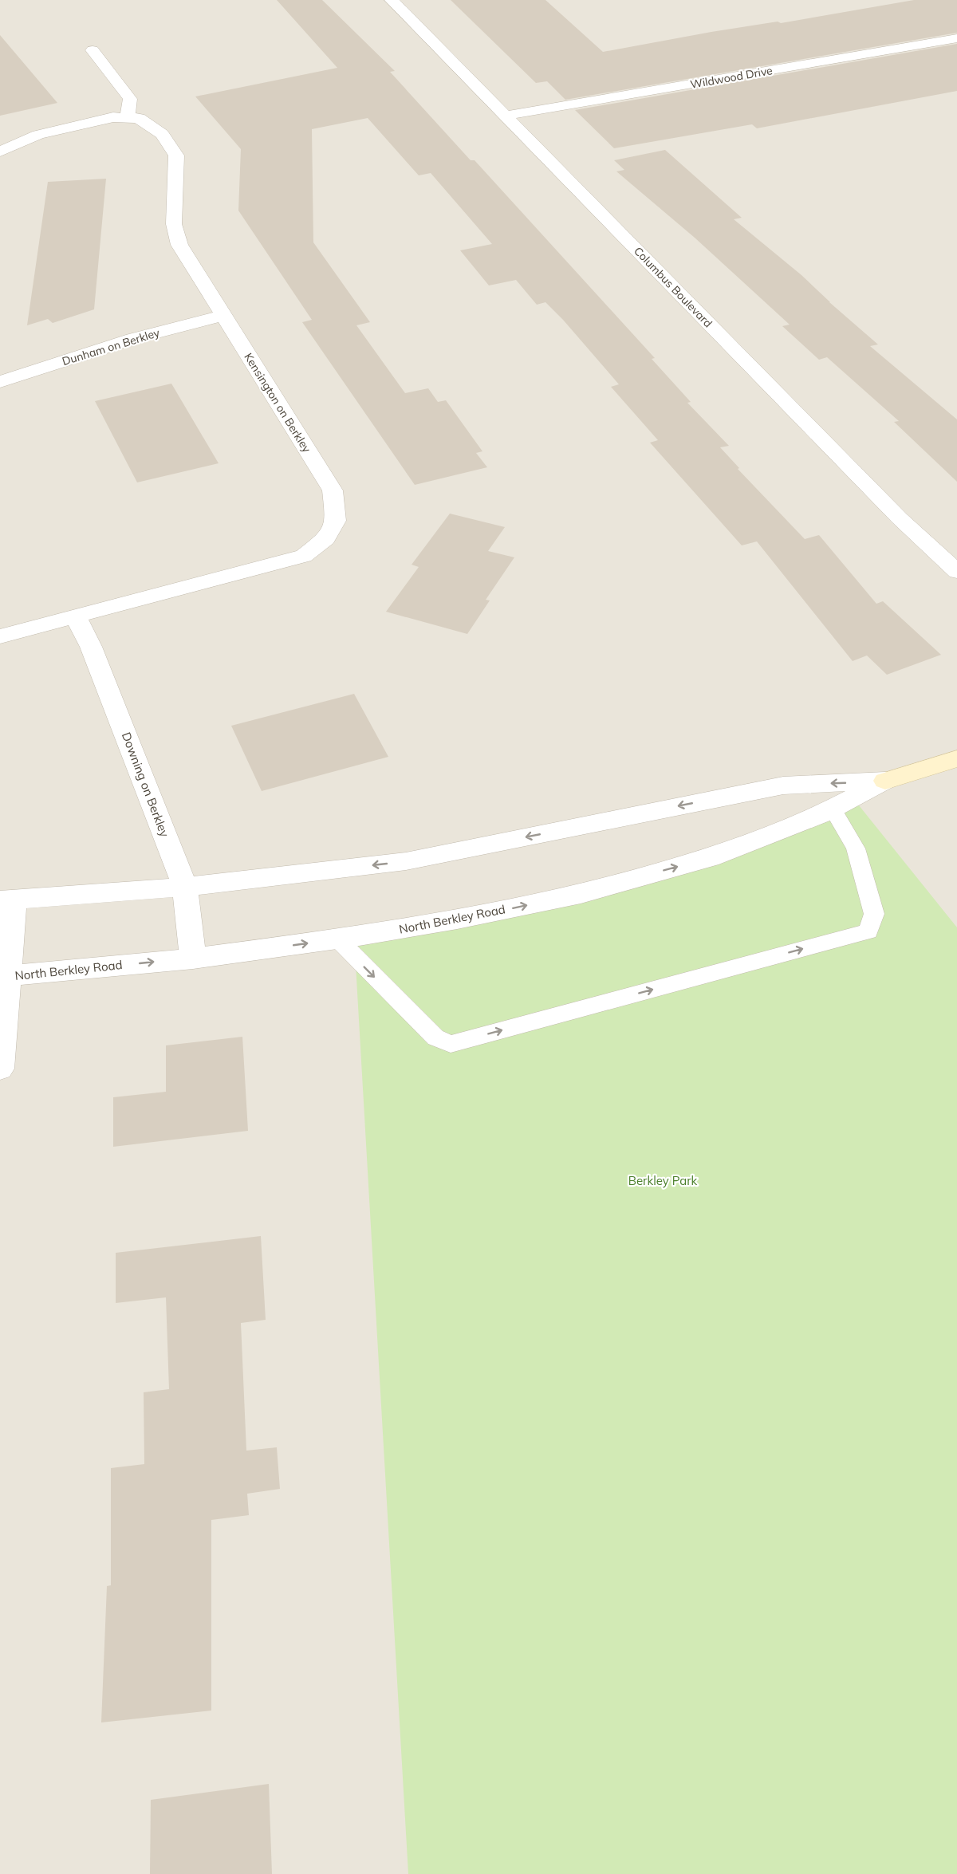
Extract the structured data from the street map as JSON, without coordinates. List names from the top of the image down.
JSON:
{
  "streets": {
    "street": [
      "Wildwood Drive",
      "Columbus Boulevard",
      "Dunham on Berkley",
      "Kensington on Berkley",
      "Downing on Berkley",
      "North Berkley Road"
    ]
  },
  "crossings": [
    ["Wildwood Drive", "Columbus Boulevard"],
    ["Dunham on Berkley", "Kensington on Berkley"],
    ["Kensington on Berkley", "Downing on Berkley"],
    ["Downing on Berkley", "North Berkley Road"]
  ],
  "parks": ["Berkley Park"]
}
